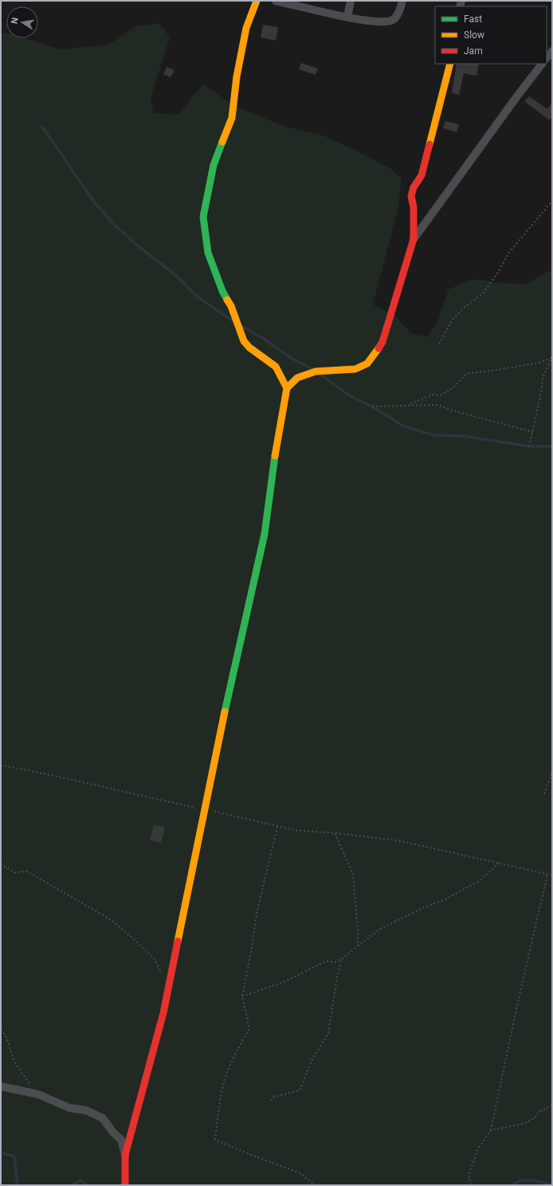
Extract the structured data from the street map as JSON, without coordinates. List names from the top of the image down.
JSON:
{
  "legend": ["Fast", "Slow", "Jam"],
  "north": "left"
}
